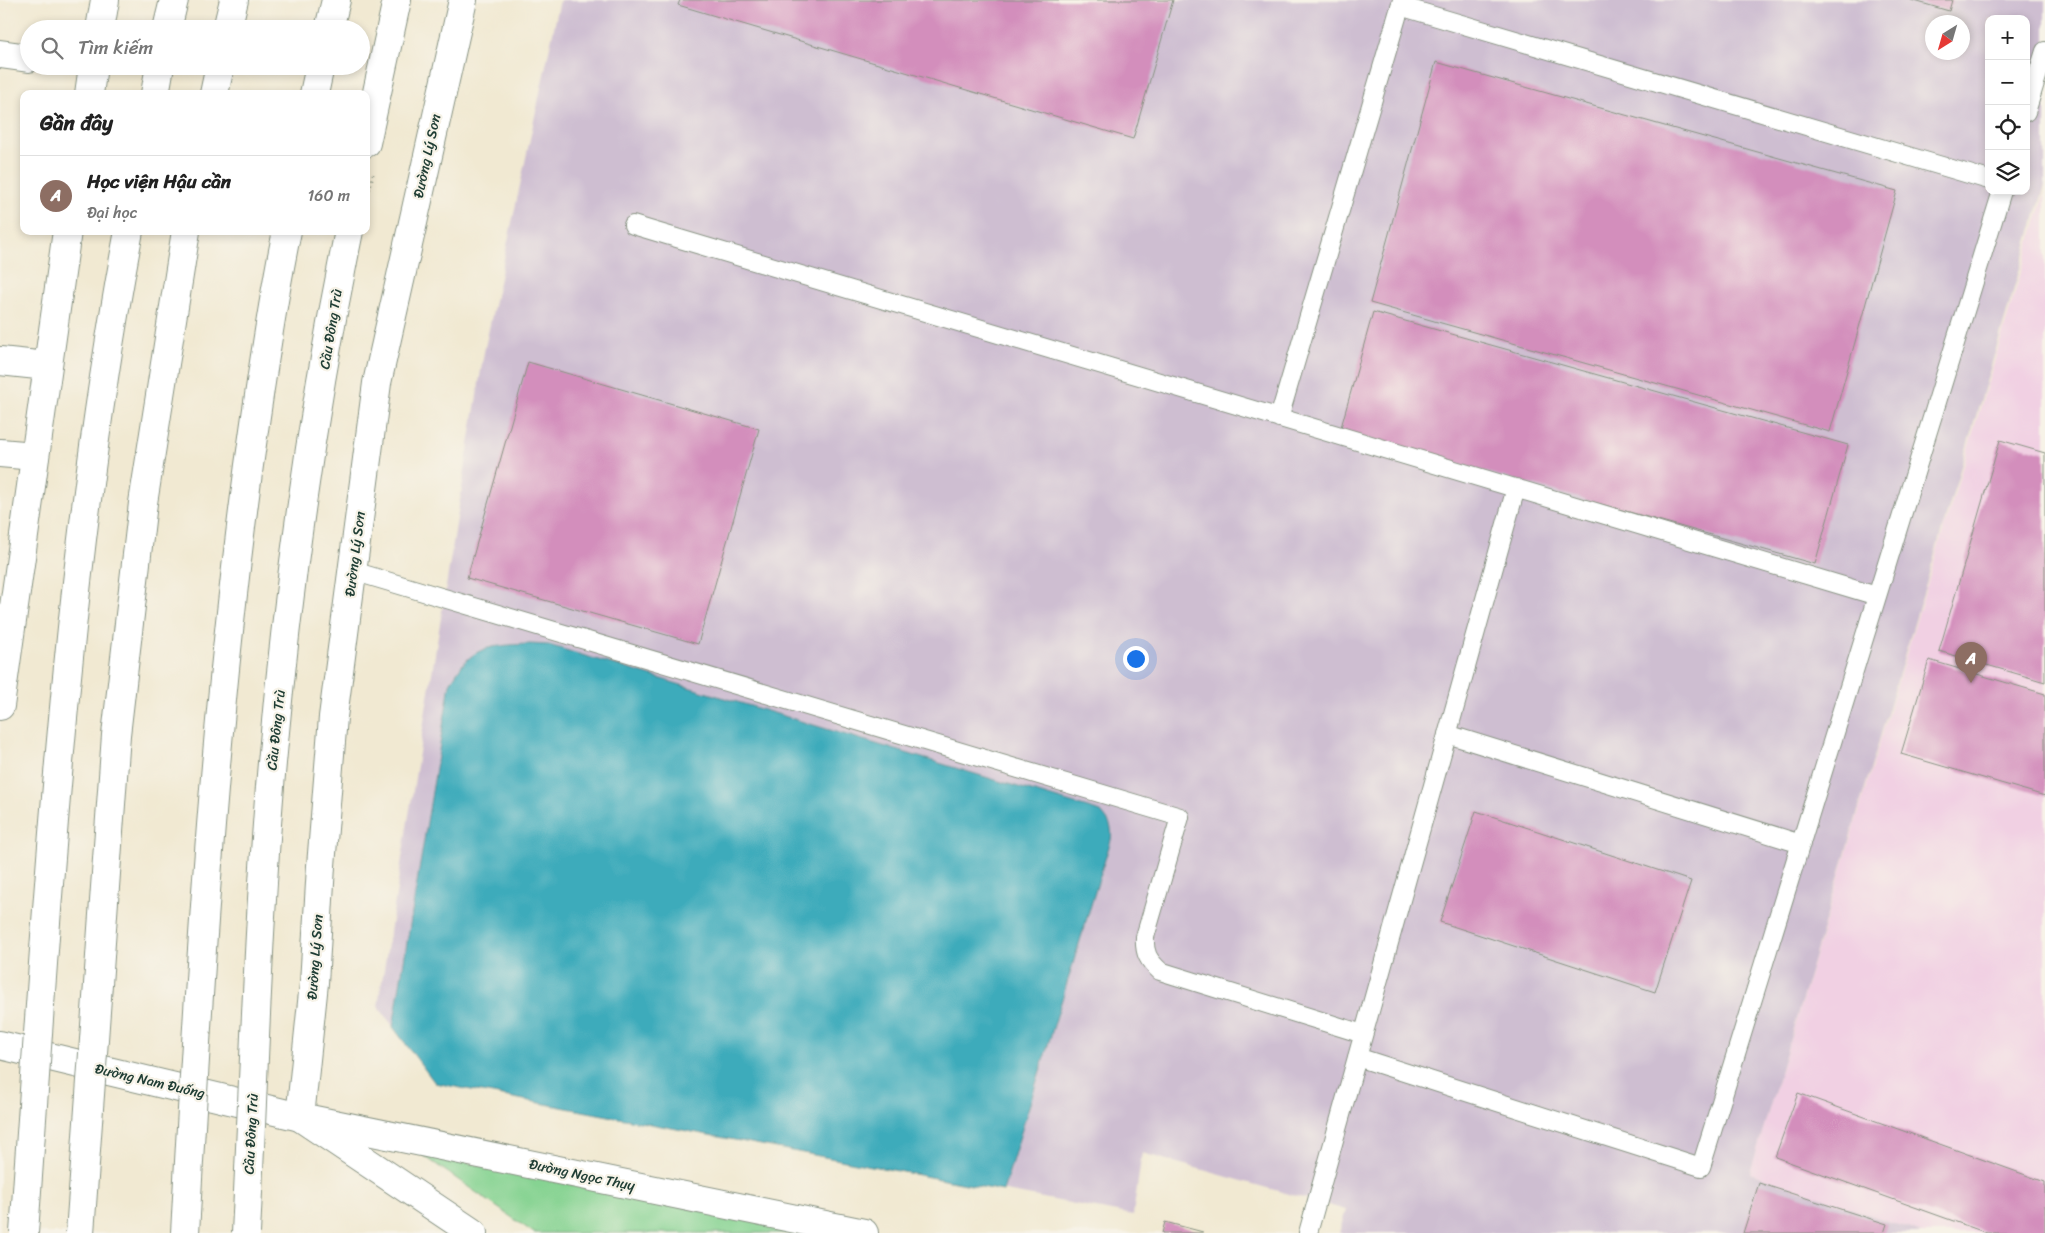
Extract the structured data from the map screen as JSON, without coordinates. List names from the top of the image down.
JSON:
{
  "streets": {
    "main road": [
      "Đường Lý Sơn",
      "Cầu Đông Trù",
      "Đường Nam Đuống",
      "Đường Ngọc Thụy"
    ]
  },
  "crossings": [
    ["Đường Lý Sơn", "Đường Nam Đuống"],
    ["Đường Lý Sơn", "Đường Ngọc Thụy"],
    ["Đường Nam Đuống", "Đường Ngọc Thụy"]
  ],
  "north": "bottom left",
  "page": {
    "map_buttons": ["+", "−"],
    "search": "Tìm kiếm",
    "heading": "Gần đây",
    "list": [
      {
        "mark": "A",
        "name": "Học viện Hậu cần",
        "note": "Đại học",
        "value": "160 m"
      }
    ],
    "pins": "A"
  }
}
